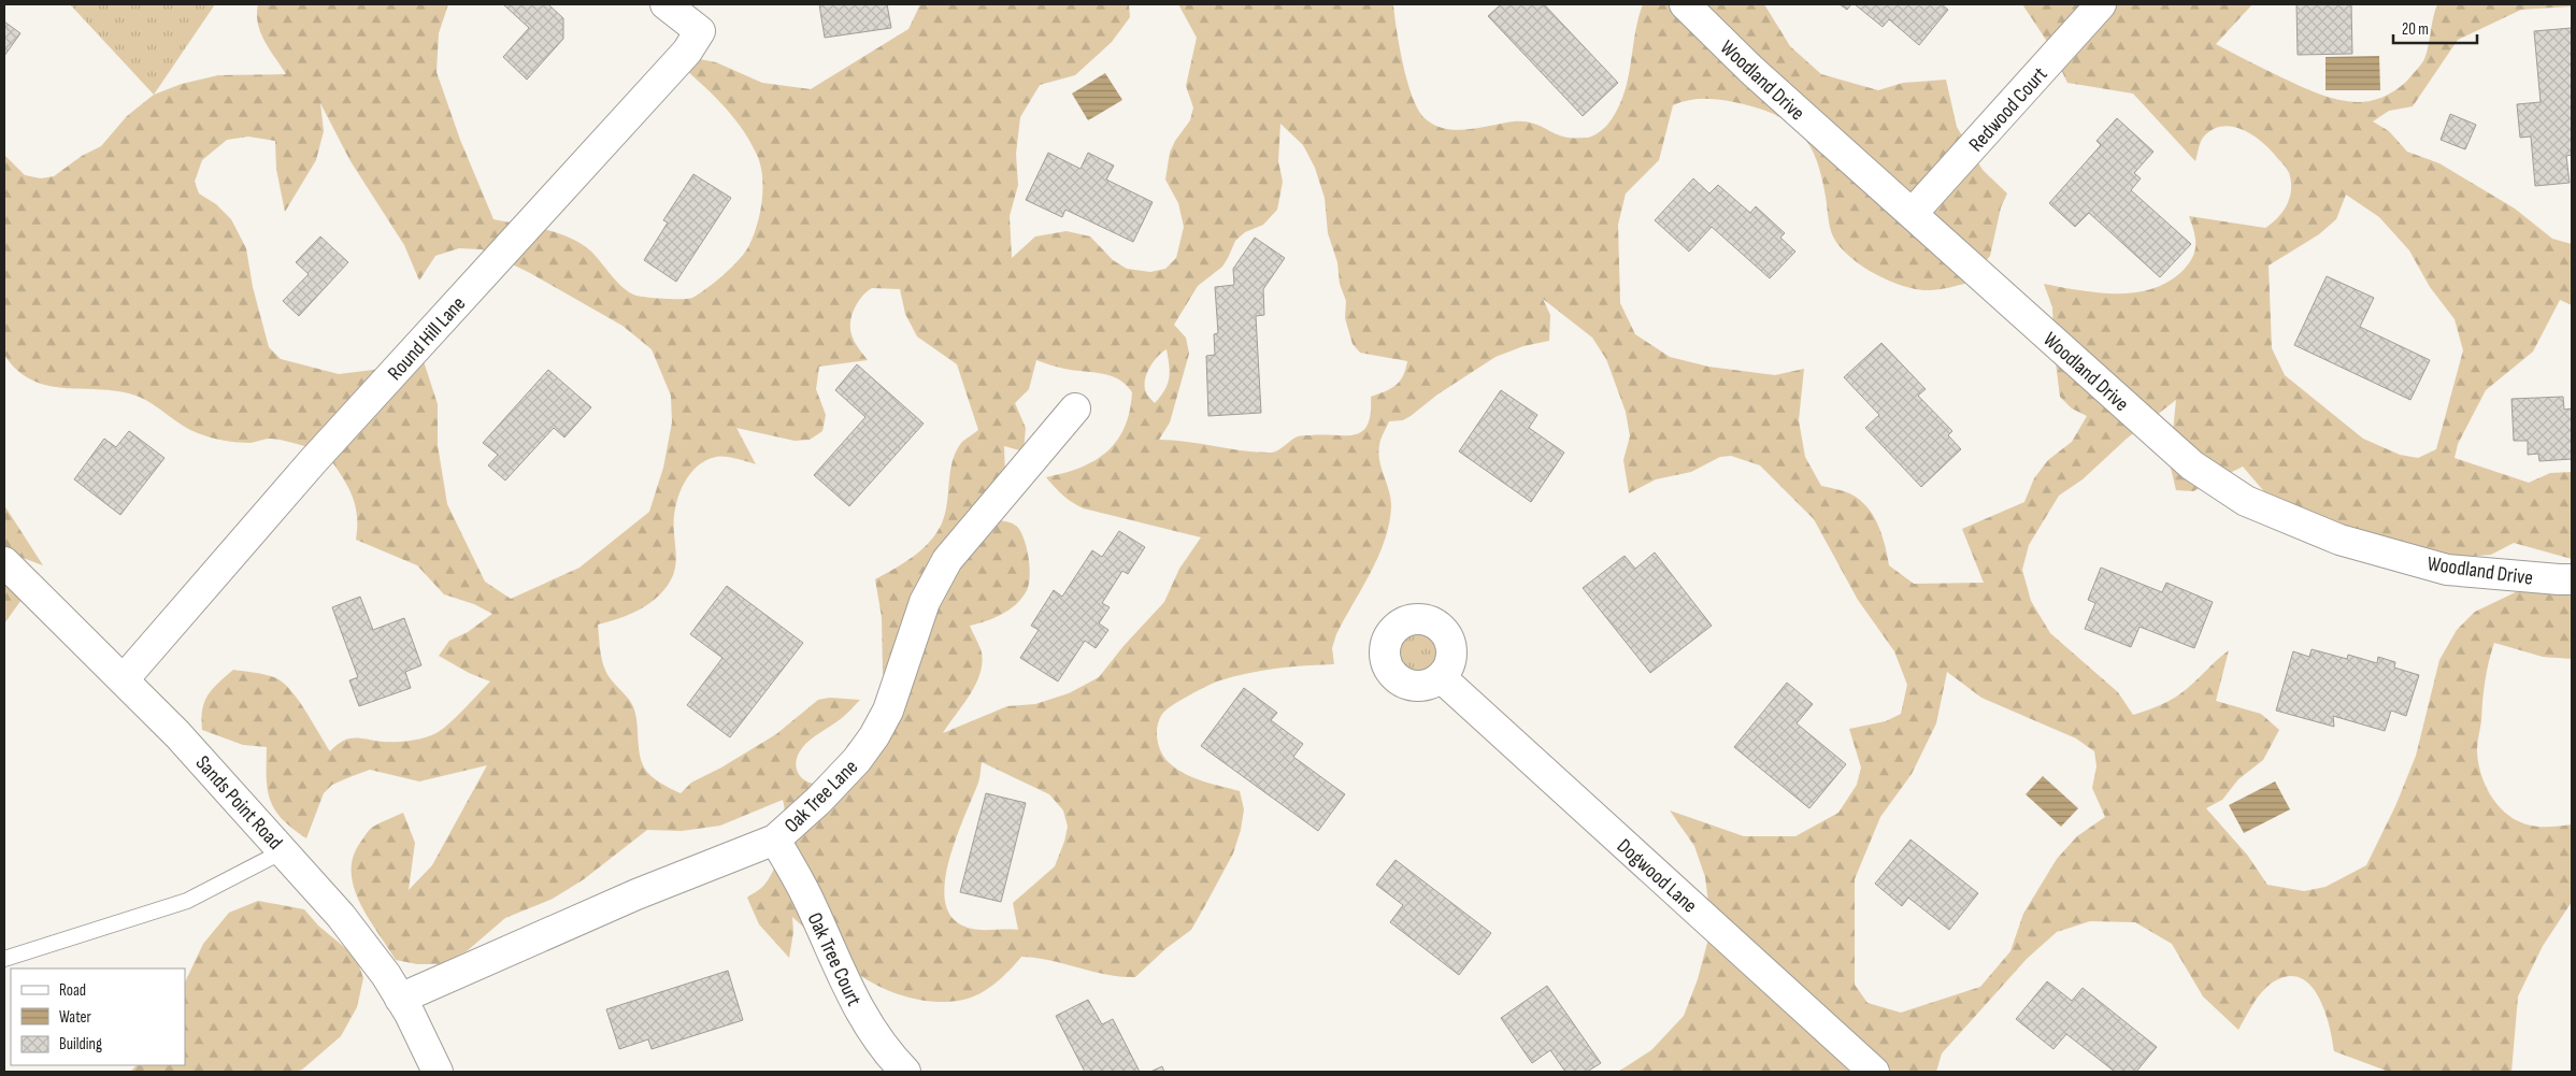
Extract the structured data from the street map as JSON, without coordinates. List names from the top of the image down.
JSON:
{
  "streets": {
    "street": [
      "Woodland Drive",
      "Redwood Court",
      "Round Hill Lane",
      "Oak Tree Lane",
      "Sands Point Road",
      "Dogwood Lane",
      "Oak Tree Court"
    ]
  },
  "crossings": [
    ["Woodland Drive", "Redwood Court"],
    ["Round Hill Lane", "Sands Point Road"],
    ["Oak Tree Lane", "Sands Point Road"],
    ["Oak Tree Lane", "Oak Tree Court"]
  ],
  "legend": ["Road", "Water", "Building"],
  "scale_bar": "20 m"
}
